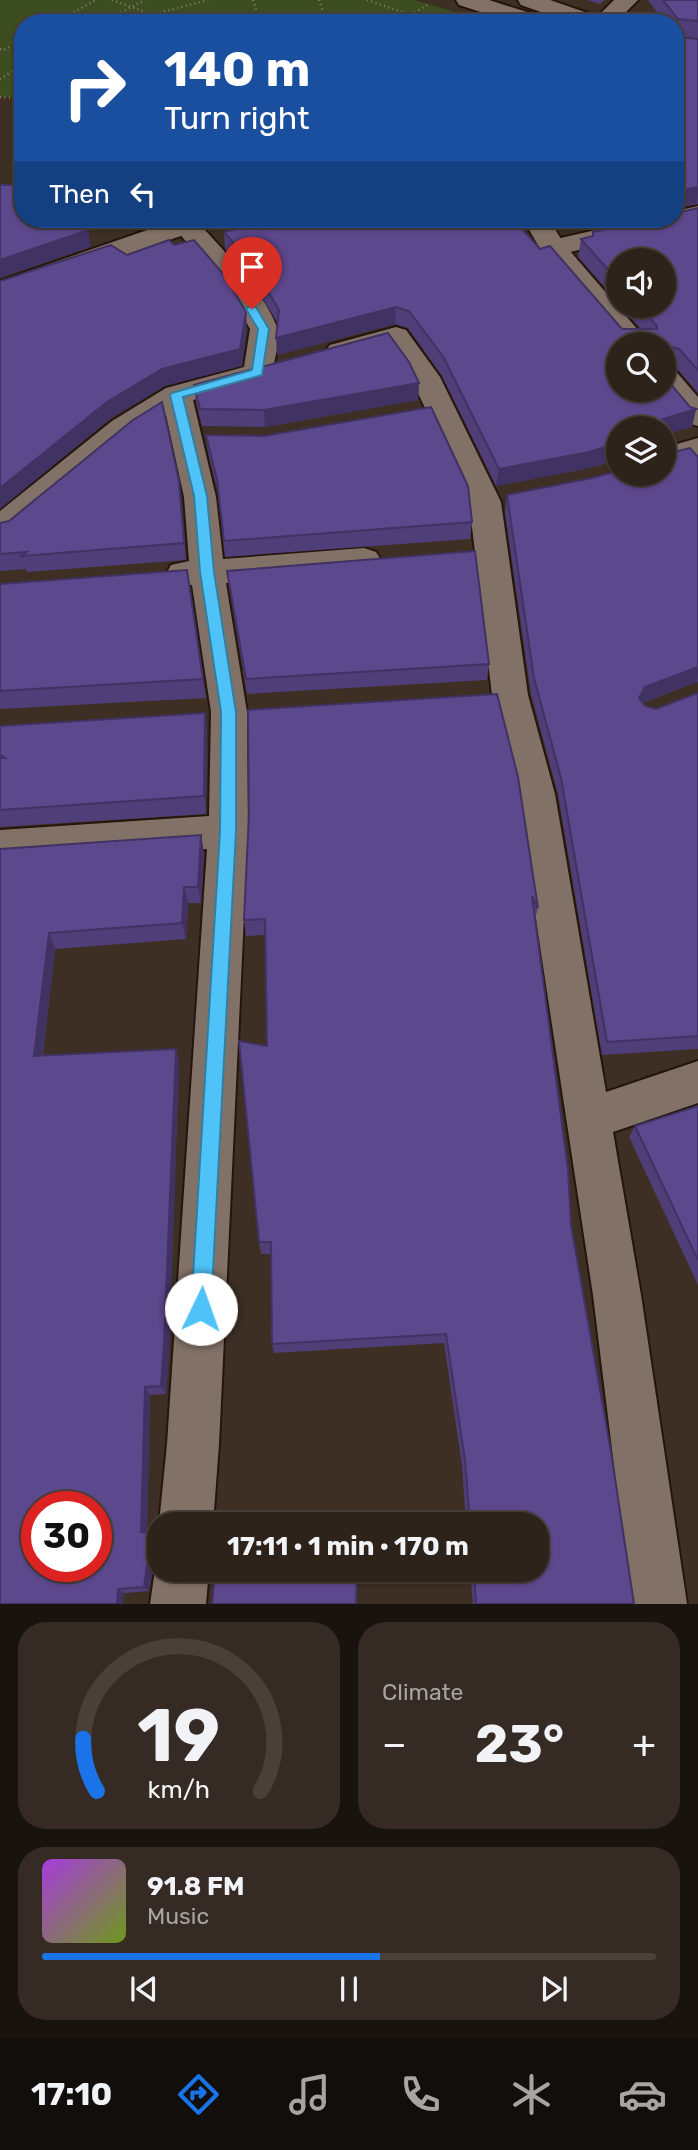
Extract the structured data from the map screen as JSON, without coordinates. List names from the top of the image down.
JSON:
{
  "page": {
    "turn": ["140 m", "Turn right"],
    "then": "Then",
    "limit": "30",
    "trip": "17:11 · 1 min · 170 m",
    "tile": "Climate",
    "heat": ["−", "23°", "+"],
    "song": ["91.8 FM", "Music"],
    "tabs": "17:10",
    "gauge": ["19", "km/h"]
  }
}
